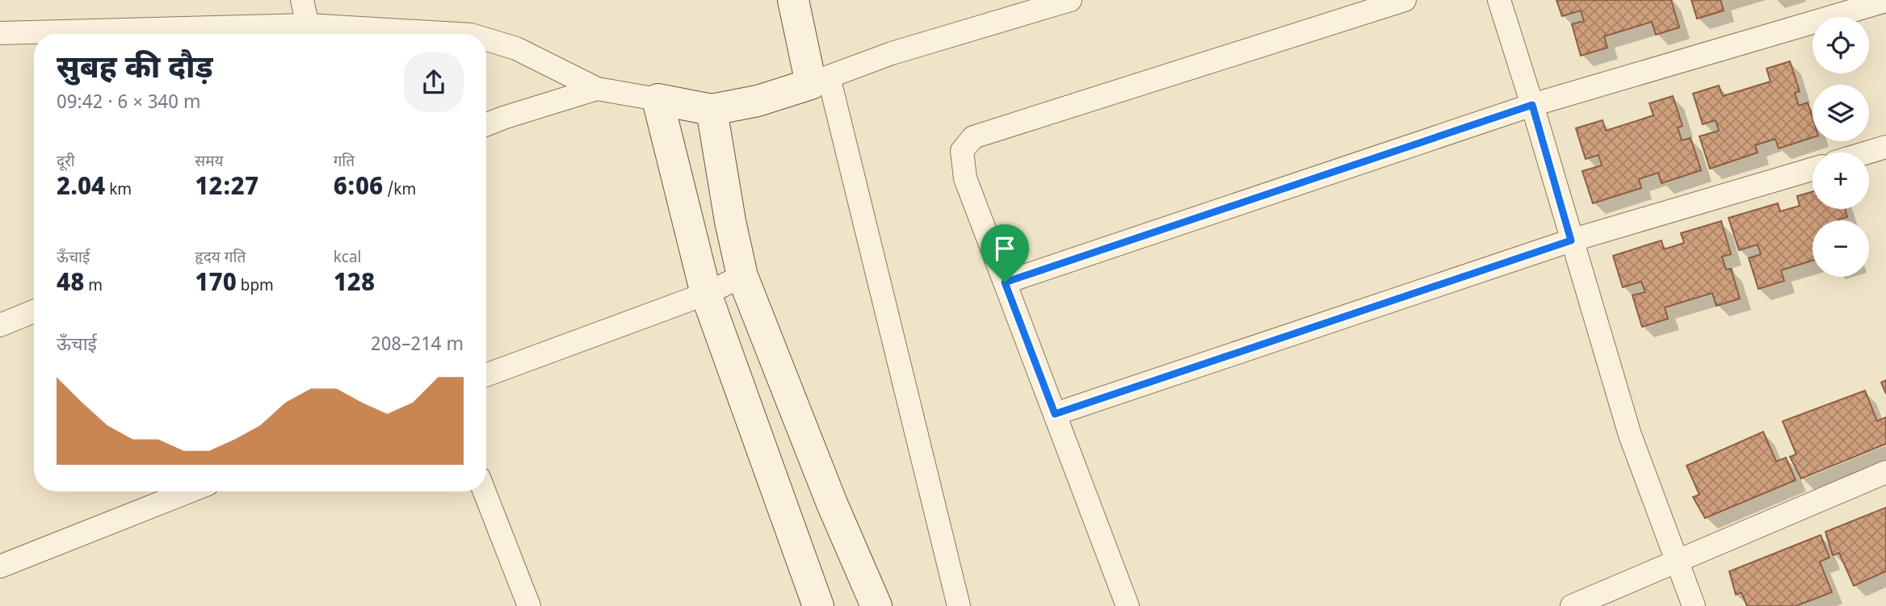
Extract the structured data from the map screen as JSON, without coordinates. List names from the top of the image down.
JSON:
{
  "page": {
    "map_buttons": ["+", "−"],
    "heading": ["सुबह की दौड़", "09:42 · 6 × 340 m"],
    "stats": [
      ["दूरी", "2.04 km"],
      ["समय", "12:27"],
      ["गति", "6:06 /km"],
      ["ऊँचाई", "48 m"],
      ["हृदय गति", "170 bpm"],
      ["kcal", "128"]
    ],
    "chart": ["ऊँचाई", "208–214 m"]
  }
}
